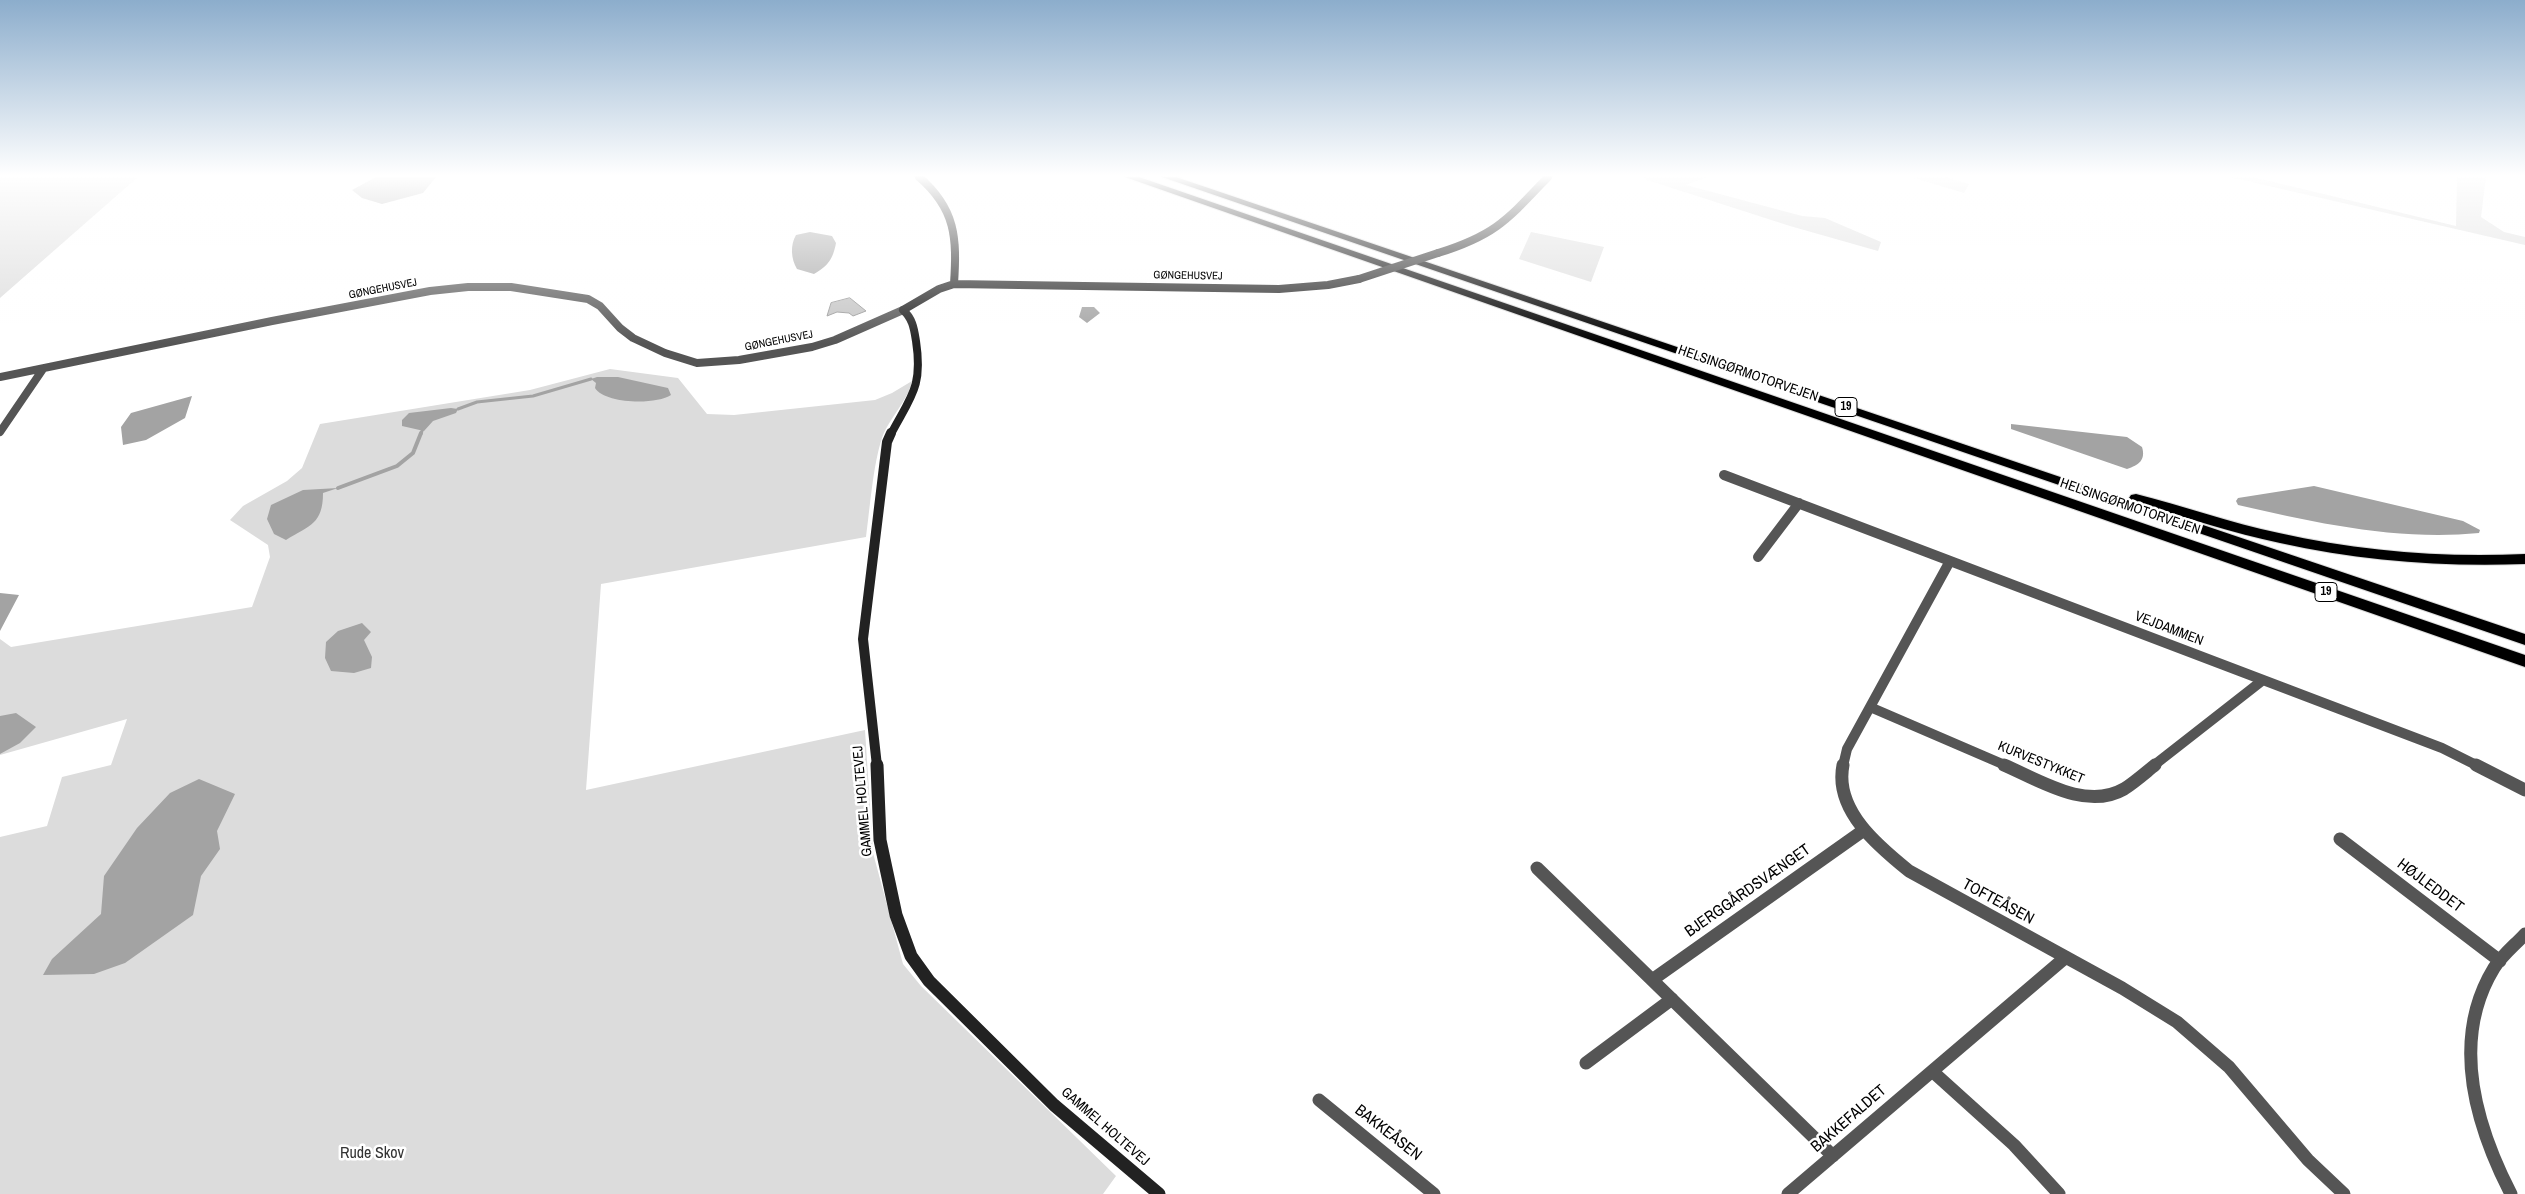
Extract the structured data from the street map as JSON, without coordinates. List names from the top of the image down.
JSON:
{
  "streets": {
    "highway": ["HELSINGØRMOTORVEJEN", "19"],
    "street": [
      "GØNGEHUSVEJ",
      "VEJDAMMEN",
      "KURVESTYKKET",
      "GAMMEL HOLTEVEJ",
      "HØJLEDDET",
      "BJERGGÅRDSVÆNGET",
      "TOFTEÅSEN",
      "BAKKEFALDET",
      "BAKKEÅSEN"
    ]
  },
  "crossings": [
    ["GØNGEHUSVEJ", "GAMMEL HOLTEVEJ"],
    ["VEJDAMMEN", "KURVESTYKKET"],
    ["VEJDAMMEN", "TOFTEÅSEN"],
    ["KURVESTYKKET", "TOFTEÅSEN"],
    ["BJERGGÅRDSVÆNGET", "TOFTEÅSEN"],
    ["TOFTEÅSEN", "BAKKEFALDET"]
  ],
  "parks": ["Rude Skov"]
}
